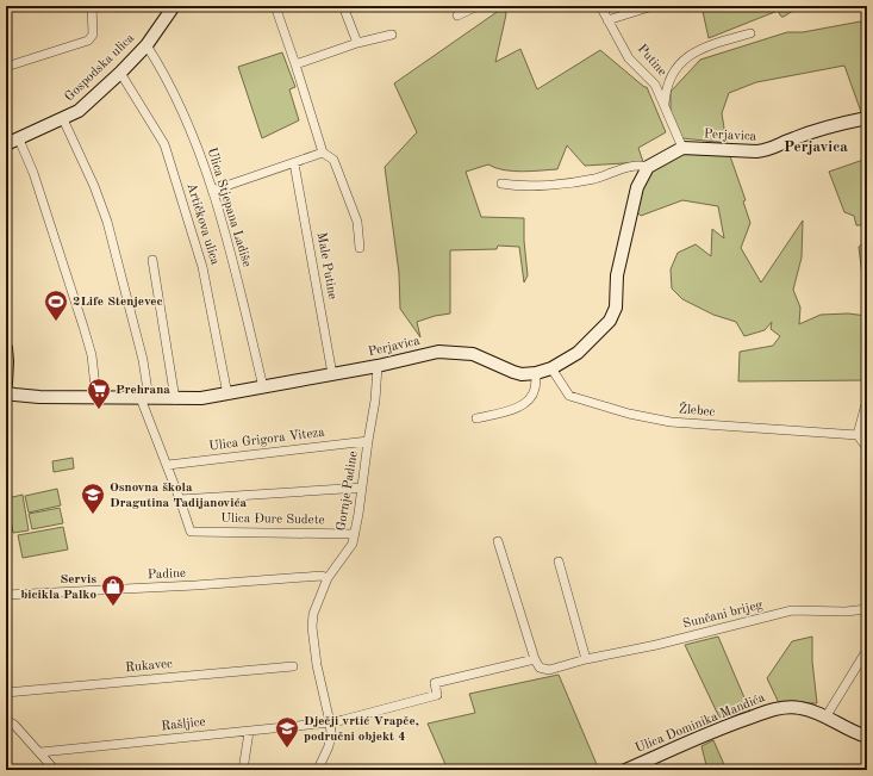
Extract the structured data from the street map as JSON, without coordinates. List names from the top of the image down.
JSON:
{
  "streets": {
    "street": [
      "Putine",
      "Gospodska ulica",
      "Perjavica",
      "Ulica Stjepana Ladiše",
      "Artičkova ulica",
      "Male Putine",
      "Žlebec",
      "Ulica Grigora Viteza",
      "Gornje Padine",
      "Ulica Đure Sudete",
      "Padine",
      "Sunčani brijeg",
      "Rukavec",
      "Ulica Dominika Mandića",
      "Rašljice"
    ]
  },
  "crossings": [
    ["Putine", "Perjavica"],
    ["Gospodska ulica", "Ulica Stjepana Ladiše"],
    ["Gospodska ulica", "Artičkova ulica"],
    ["Perjavica", "Ulica Stjepana Ladiše"],
    ["Perjavica", "Artičkova ulica"],
    ["Perjavica", "Male Putine"],
    ["Perjavica", "Žlebec"],
    ["Perjavica", "Gornje Padine"],
    ["Ulica Grigora Viteza", "Gornje Padine"],
    ["Gornje Padine", "Ulica Đure Sudete"],
    ["Gornje Padine", "Padine"],
    ["Gornje Padine", "Rašljice"]
  ],
  "districts": ["Perjavica"],
  "places": {
    "sports": ["2Life Stenjevec"],
    "supermarket": ["Prehrana"],
    "school or university": ["Osnovna škola Dragutina Tadijanovića", "Dječji vrtić Vrapče, područni objekt 4"],
    "shop": ["Servis bicikla Palko"]
  }
}
